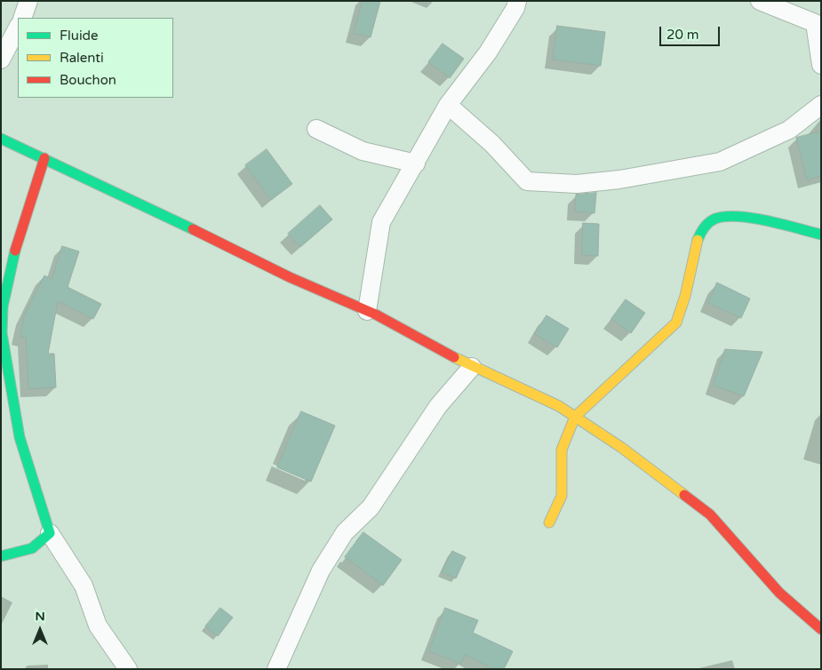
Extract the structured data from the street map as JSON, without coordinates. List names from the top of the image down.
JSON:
{
  "legend": ["Fluide", "Ralenti", "Bouchon"],
  "scale_bar": "20 m",
  "north": "top"
}
